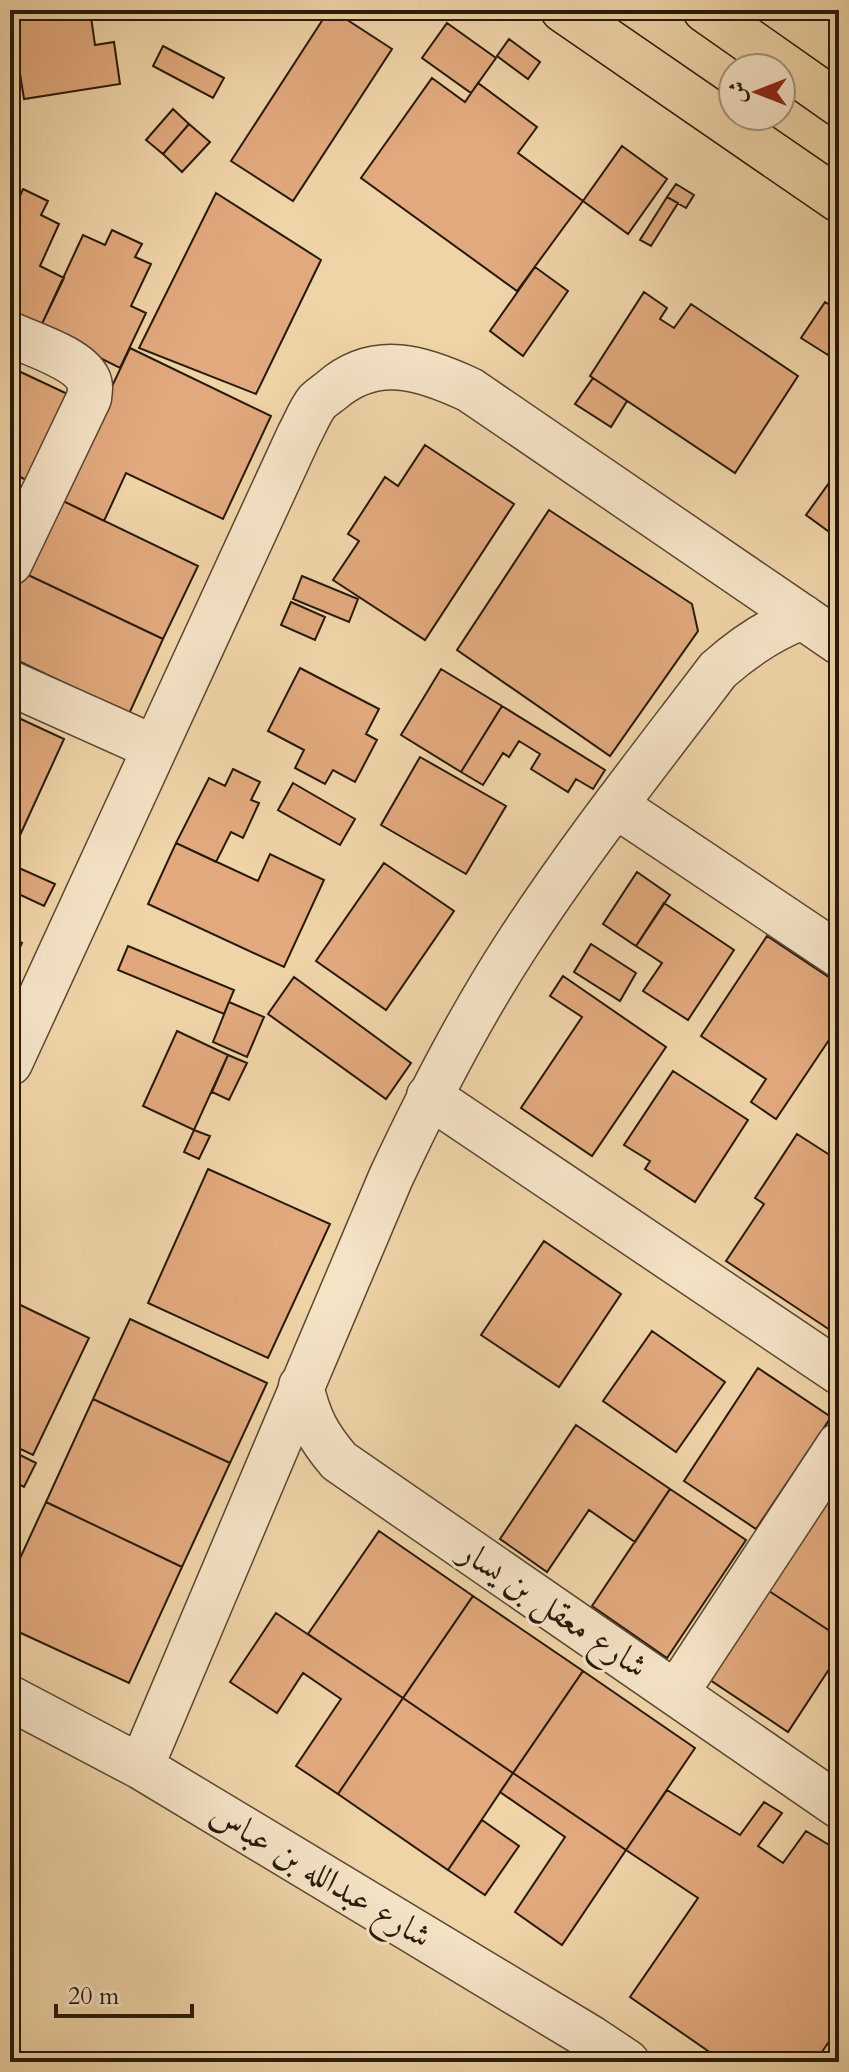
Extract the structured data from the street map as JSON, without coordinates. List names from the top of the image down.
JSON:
{
  "streets": {
    "street": ["شارع معقل بن يسار", "شارع عبدالله بن عباس"]
  },
  "scale_bar": "20 m",
  "north": "left"
}
